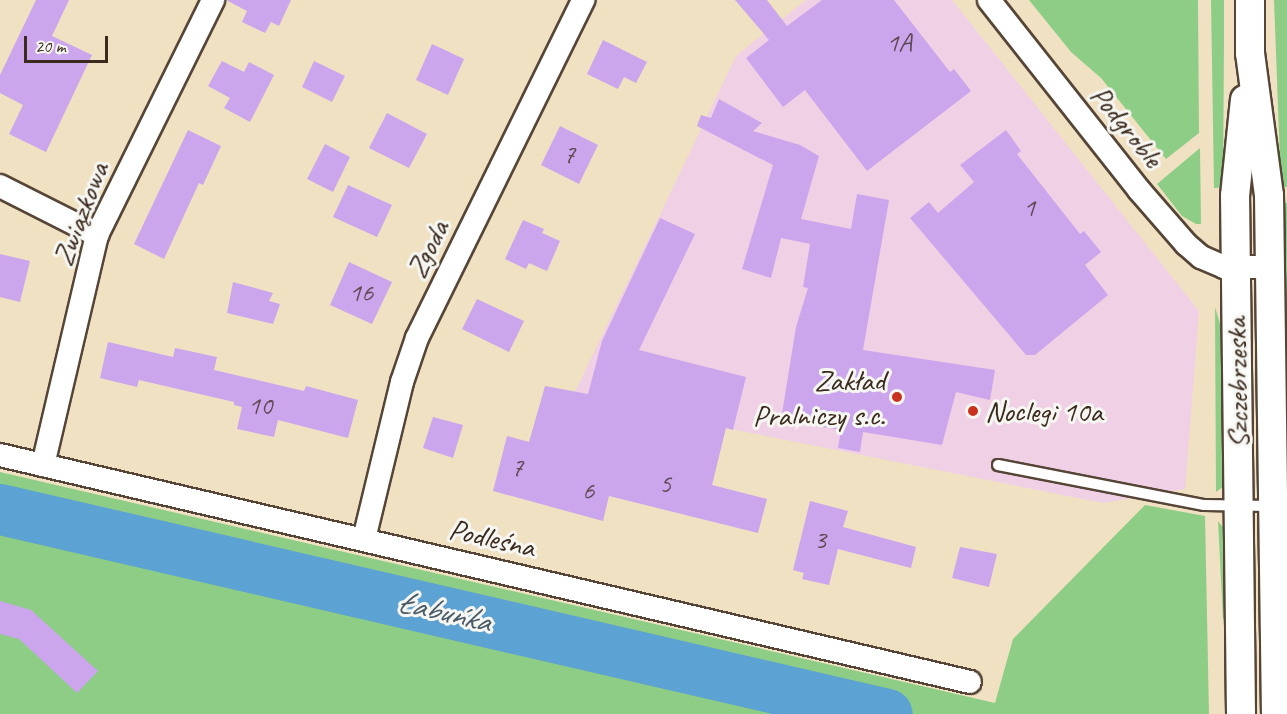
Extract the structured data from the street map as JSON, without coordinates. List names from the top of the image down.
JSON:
{
  "streets": {
    "street": [
      "Podgroble",
      "Związkowa",
      "Zgoda",
      "Szczebrzeska",
      "Podleśna"
    ]
  },
  "crossings": [
    ["Podgroble", "Szczebrzeska"],
    ["Związkowa", "Podleśna"],
    ["Zgoda", "Podleśna"]
  ],
  "water": ["Łabuńka"],
  "places": ["Zakład Pralniczy s.c.", "Noclegi 10a"],
  "house_numbers": [
    "1A",
    "7",
    "1",
    "16",
    "10",
    "7",
    "5",
    "6",
    "3"
  ],
  "scale_bar": "20 m"
}
